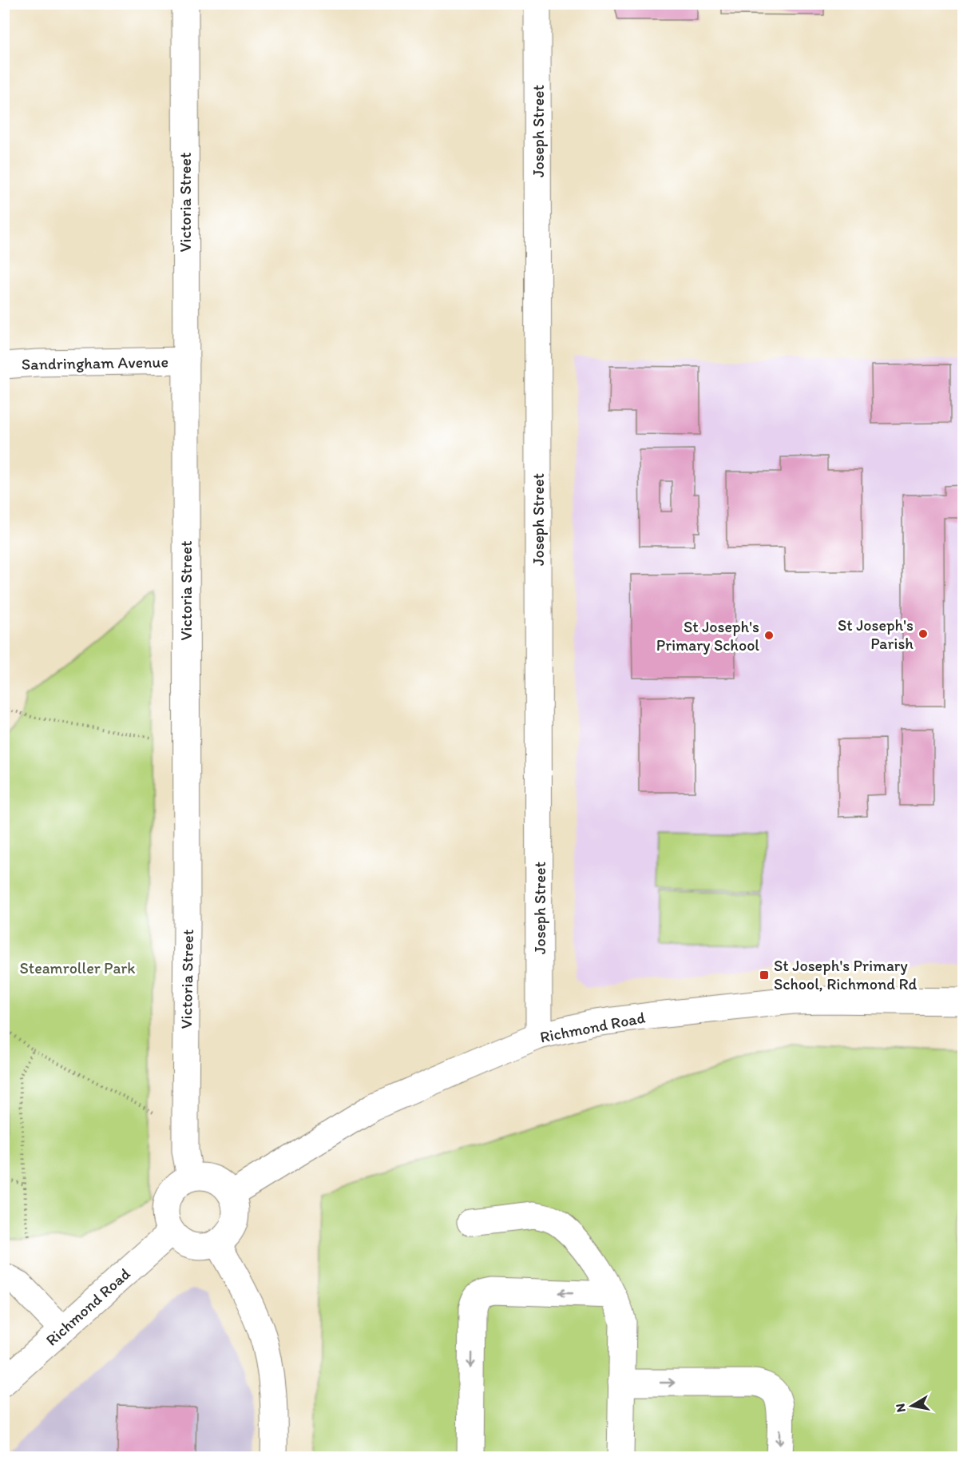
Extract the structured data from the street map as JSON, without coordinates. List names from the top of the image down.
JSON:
{
  "streets": {
    "street": [
      "Joseph Street",
      "Victoria Street",
      "Sandringham Avenue",
      "Richmond Road"
    ]
  },
  "crossings": [
    ["Joseph Street", "Richmond Road"],
    ["Victoria Street", "Sandringham Avenue"],
    ["Victoria Street", "Richmond Road"]
  ],
  "parks": ["Steamroller Park"],
  "places": {
    "other": ["St Joseph's Parish", "St Joseph's Primary School"],
    "transit": ["St Joseph's Primary School, Richmond Rd"]
  },
  "north": "left"
}
